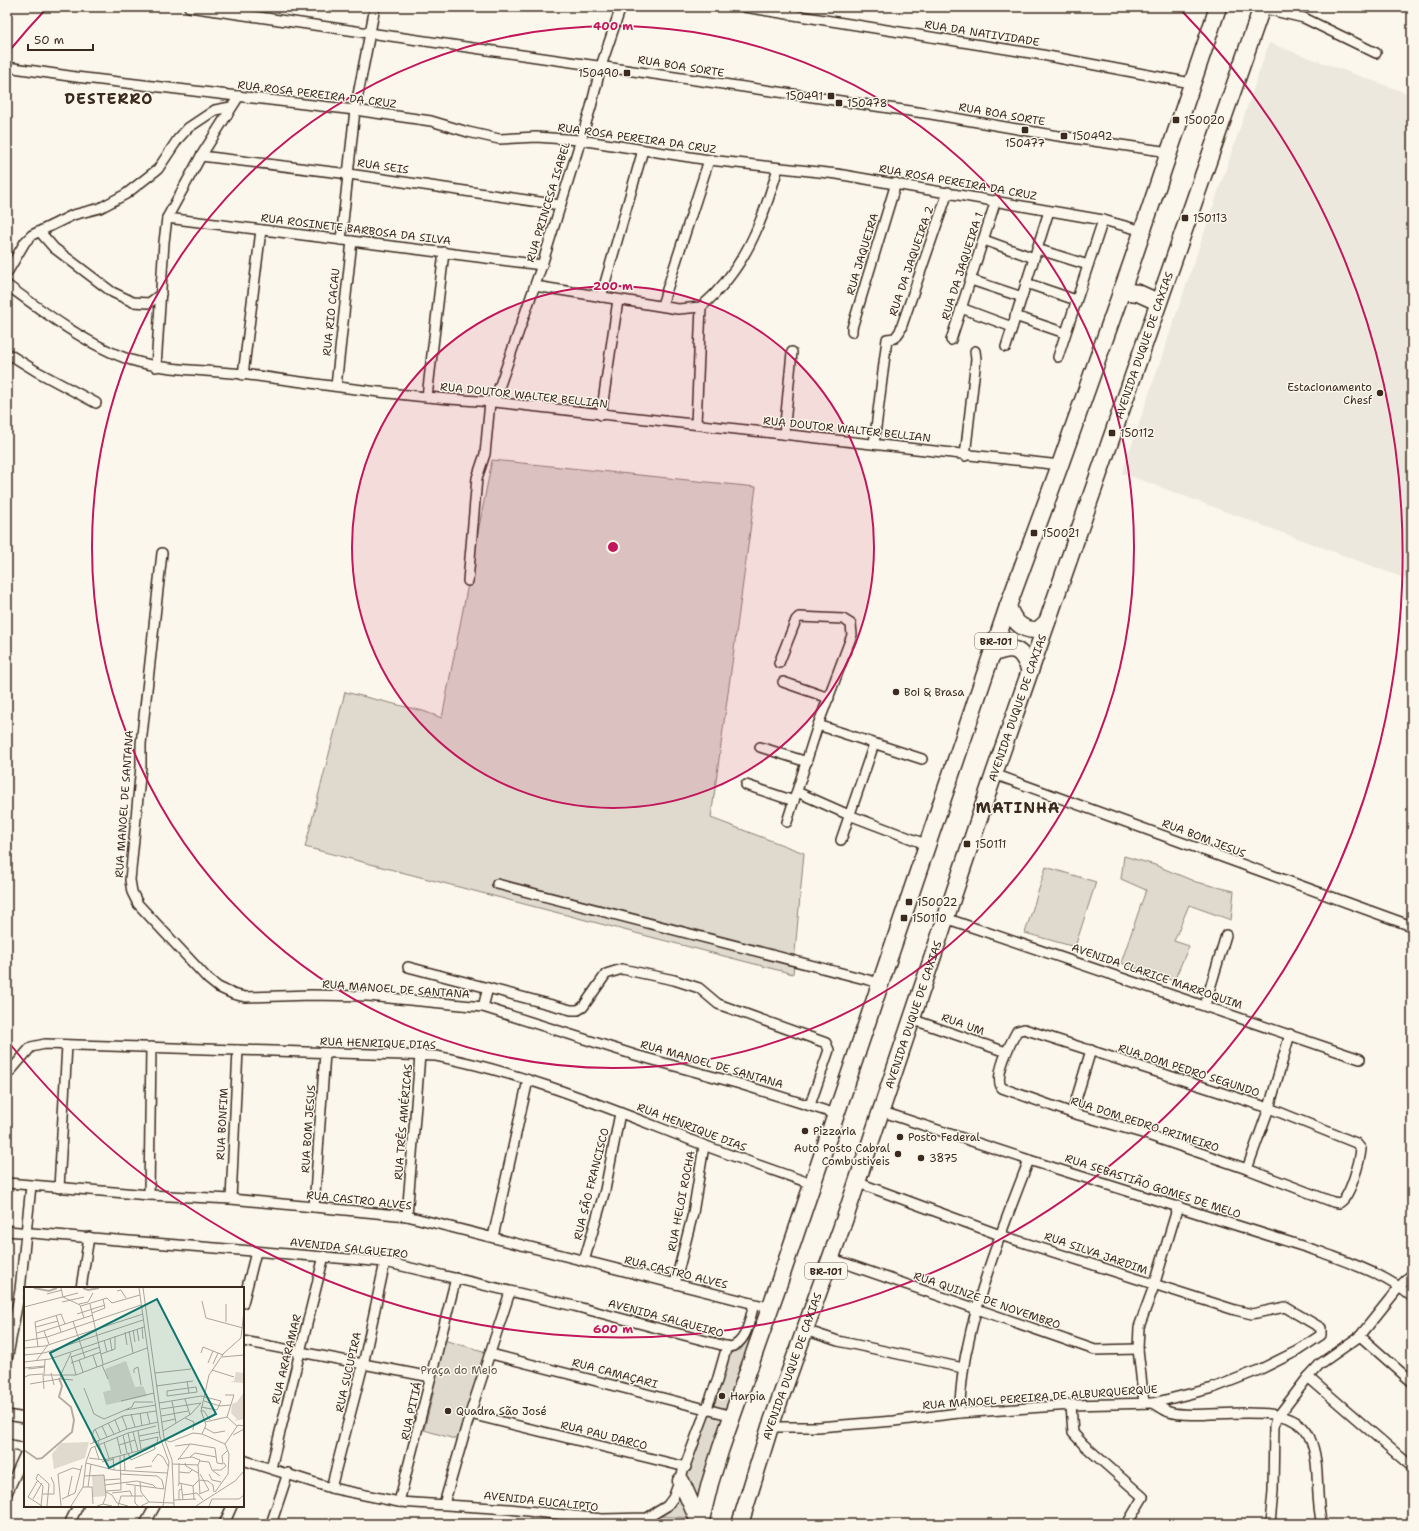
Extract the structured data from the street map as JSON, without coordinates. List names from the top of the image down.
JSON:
{
  "streets": {
    "highway": ["AVENIDA DUQUE DE CAXIAS", "BR-101"],
    "street": [
      "RUA DA NATIVIDADE",
      "RUA BOA SORTE",
      "RUA ROSA PEREIRA DA CRUZ",
      "RUA SEIS",
      "RUA PRINCESA ISABEL",
      "RUA ROSINETE BARBOSA DA SILVA",
      "RUA JAQUEIRA",
      "RUA DA JAQUEIRA 2",
      "RUA DA JAQUEIRA 1",
      "RUA RIO CACAU",
      "RUA DOUTOR WALTER BELLIAN",
      "RUA MANOEL DE SANTANA",
      "RUA BOM JESUS",
      "AVENIDA CLARICE MARROQUIM",
      "RUA UM",
      "RUA HENRIQUE DIAS",
      "RUA DOM PEDRO SEGUNDO",
      "RUA TRÊS AMÉRICAS",
      "RUA BONFIM",
      "RUA DOM PEDRO PRIMEIRO",
      "RUA SÃO FRANCISCO",
      "RUA SEBASTIÃO GOMES DE MELO",
      "RUA CASTRO ALVES",
      "RUA HELOI ROCHA",
      "AVENIDA SALGUEIRO",
      "RUA SILVA JARDIM",
      "RUA QUINZE DE NOVEMBRO",
      "RUA ARARAMAR",
      "RUA SUCUPIRA",
      "RUA CAMAÇARI",
      "RUA MANOEL PEREIRA DE ALBURQUERQUE",
      "RUA PITIÁ",
      "RUA PAU DARCO",
      "AVENIDA EUCALIPTO"
    ]
  },
  "crossings": [
    ["RUA DA NATIVIDADE", "BR-101"],
    ["RUA BOA SORTE", "RUA PRINCESA ISABEL"],
    ["RUA BOA SORTE", "BR-101"],
    ["RUA ROSA PEREIRA DA CRUZ", "RUA PRINCESA ISABEL"],
    ["RUA ROSA PEREIRA DA CRUZ", "RUA JAQUEIRA"],
    ["RUA ROSA PEREIRA DA CRUZ", "RUA DA JAQUEIRA 2"],
    ["RUA ROSA PEREIRA DA CRUZ", "RUA DA JAQUEIRA 1"],
    ["RUA ROSA PEREIRA DA CRUZ", "BR-101"],
    ["RUA SEIS", "RUA PRINCESA ISABEL"],
    ["RUA PRINCESA ISABEL", "RUA ROSINETE BARBOSA DA SILVA"],
    ["RUA PRINCESA ISABEL", "RUA DOUTOR WALTER BELLIAN"],
    ["RUA ROSINETE BARBOSA DA SILVA", "RUA RIO CACAU"],
    ["RUA DA JAQUEIRA 2", "RUA DOUTOR WALTER BELLIAN"],
    ["RUA RIO CACAU", "RUA DOUTOR WALTER BELLIAN"],
    ["AVENIDA DUQUE DE CAXIAS", "RUA BOM JESUS"],
    ["AVENIDA DUQUE DE CAXIAS", "AVENIDA CLARICE MARROQUIM"],
    ["AVENIDA DUQUE DE CAXIAS", "RUA UM"],
    ["AVENIDA DUQUE DE CAXIAS", "RUA SEBASTIÃO GOMES DE MELO"],
    ["AVENIDA DUQUE DE CAXIAS", "RUA SILVA JARDIM"],
    ["AVENIDA DUQUE DE CAXIAS", "RUA QUINZE DE NOVEMBRO"],
    ["AVENIDA DUQUE DE CAXIAS", "RUA MANOEL PEREIRA DE ALBURQUERQUE"],
    ["RUA DOUTOR WALTER BELLIAN", "BR-101"],
    ["BR-101", "RUA MANOEL DE SANTANA"],
    ["BR-101", "RUA HENRIQUE DIAS"],
    ["BR-101", "RUA CASTRO ALVES"],
    ["BR-101", "RUA CAMAÇARI"],
    ["RUA BOM JESUS", "RUA HENRIQUE DIAS"],
    ["RUA BOM JESUS", "RUA CASTRO ALVES"],
    ["RUA UM", "RUA DOM PEDRO PRIMEIRO"],
    ["RUA HENRIQUE DIAS", "RUA TRÊS AMÉRICAS"],
    ["RUA HENRIQUE DIAS", "RUA BONFIM"],
    ["RUA HENRIQUE DIAS", "RUA SÃO FRANCISCO"],
    ["RUA HENRIQUE DIAS", "RUA HELOI ROCHA"],
    ["RUA DOM PEDRO SEGUNDO", "RUA DOM PEDRO PRIMEIRO"],
    ["RUA TRÊS AMÉRICAS", "RUA CASTRO ALVES"],
    ["RUA BONFIM", "RUA CASTRO ALVES"],
    ["RUA SÃO FRANCISCO", "RUA CASTRO ALVES"],
    ["RUA CASTRO ALVES", "RUA HELOI ROCHA"],
    ["AVENIDA SALGUEIRO", "RUA ARARAMAR"],
    ["AVENIDA SALGUEIRO", "RUA SUCUPIRA"],
    ["AVENIDA SALGUEIRO", "RUA PITIÁ"],
    ["AVENIDA SALGUEIRO", "AVENIDA EUCALIPTO"],
    ["RUA SILVA JARDIM", "RUA MANOEL PEREIRA DE ALBURQUERQUE"],
    ["RUA ARARAMAR", "AVENIDA EUCALIPTO"],
    ["RUA SUCUPIRA", "AVENIDA EUCALIPTO"],
    ["RUA CAMAÇARI", "AVENIDA EUCALIPTO"],
    ["RUA PITIÁ", "AVENIDA EUCALIPTO"],
    ["RUA PAU DARCO", "AVENIDA EUCALIPTO"]
  ],
  "districts": ["DESTERRO", "MATINHA"],
  "parks": ["Praça do Meio"],
  "places": {
    "transit": [
      "150490",
      "150491",
      "150478",
      "150020",
      "150477",
      "150492",
      "150113",
      "150112",
      "150021",
      "150111",
      "150022",
      "150110"
    ],
    "other": [
      "Estacionamento Chesf",
      "Boi & Brasa",
      "Pizzaria",
      "Posto Federal",
      "Auto Posto Cabral Combustiveis",
      "3875",
      "Harpia",
      "Quadra São José"
    ]
  },
  "scale_bar": "50 m",
  "rings": ["400 m", "200 m", "600 m"]
}
